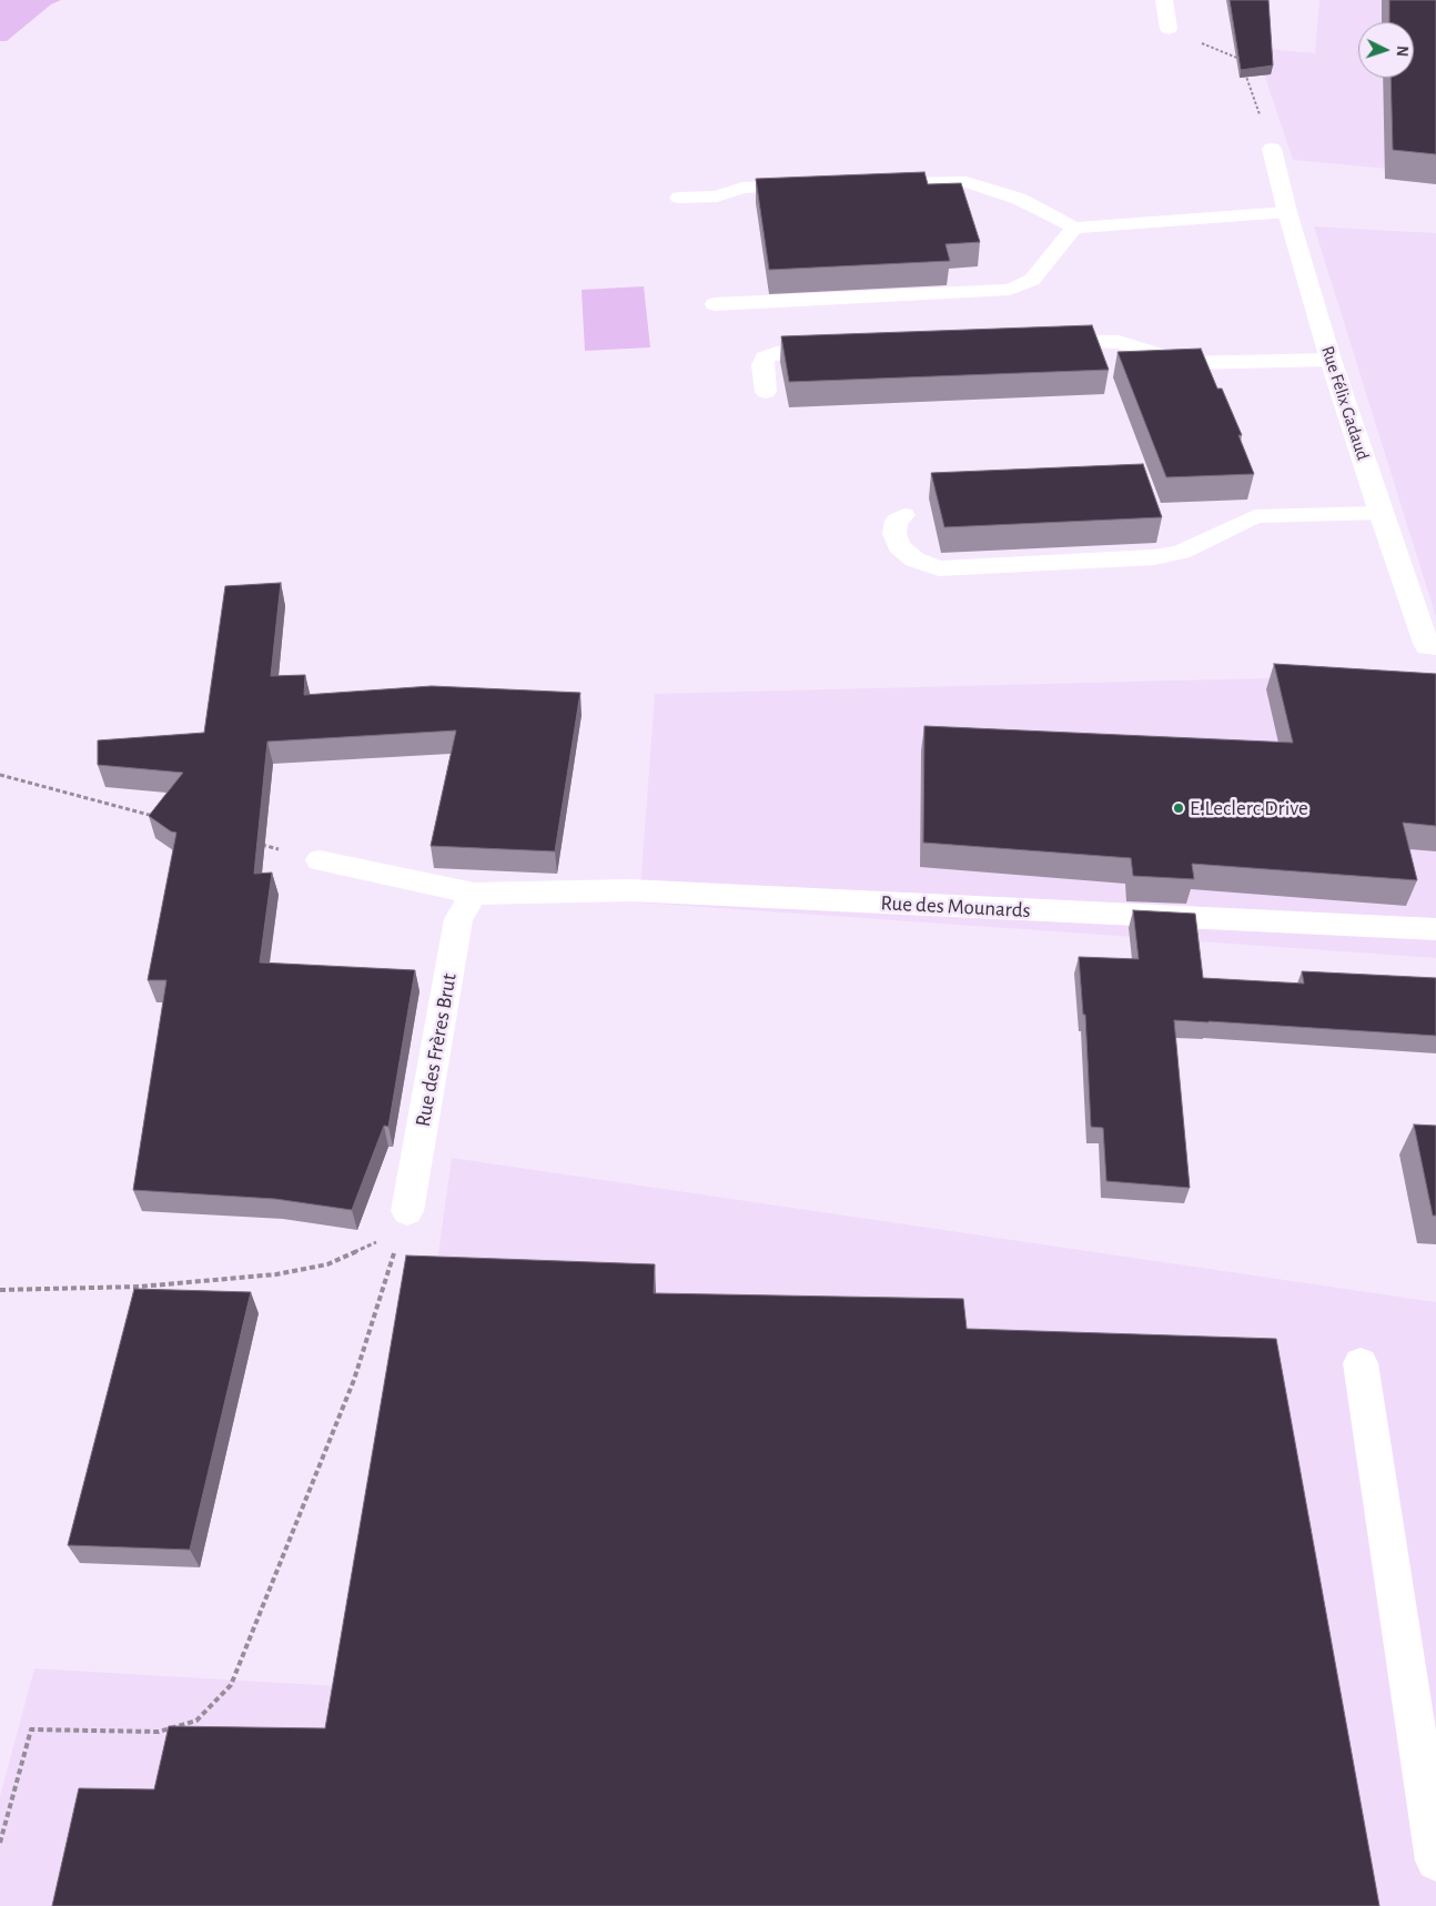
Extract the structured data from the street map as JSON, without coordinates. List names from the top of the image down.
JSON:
{
  "streets": {
    "street": ["Rue Félix Gadaud", "Rue des Mounards"],
    "lane": ["Rue des Frères Brut"]
  },
  "crossings": [
    ["Rue des Mounards", "Rue des Frères Brut"]
  ],
  "places": ["E.Leclerc Drive"],
  "north": "right"
}
